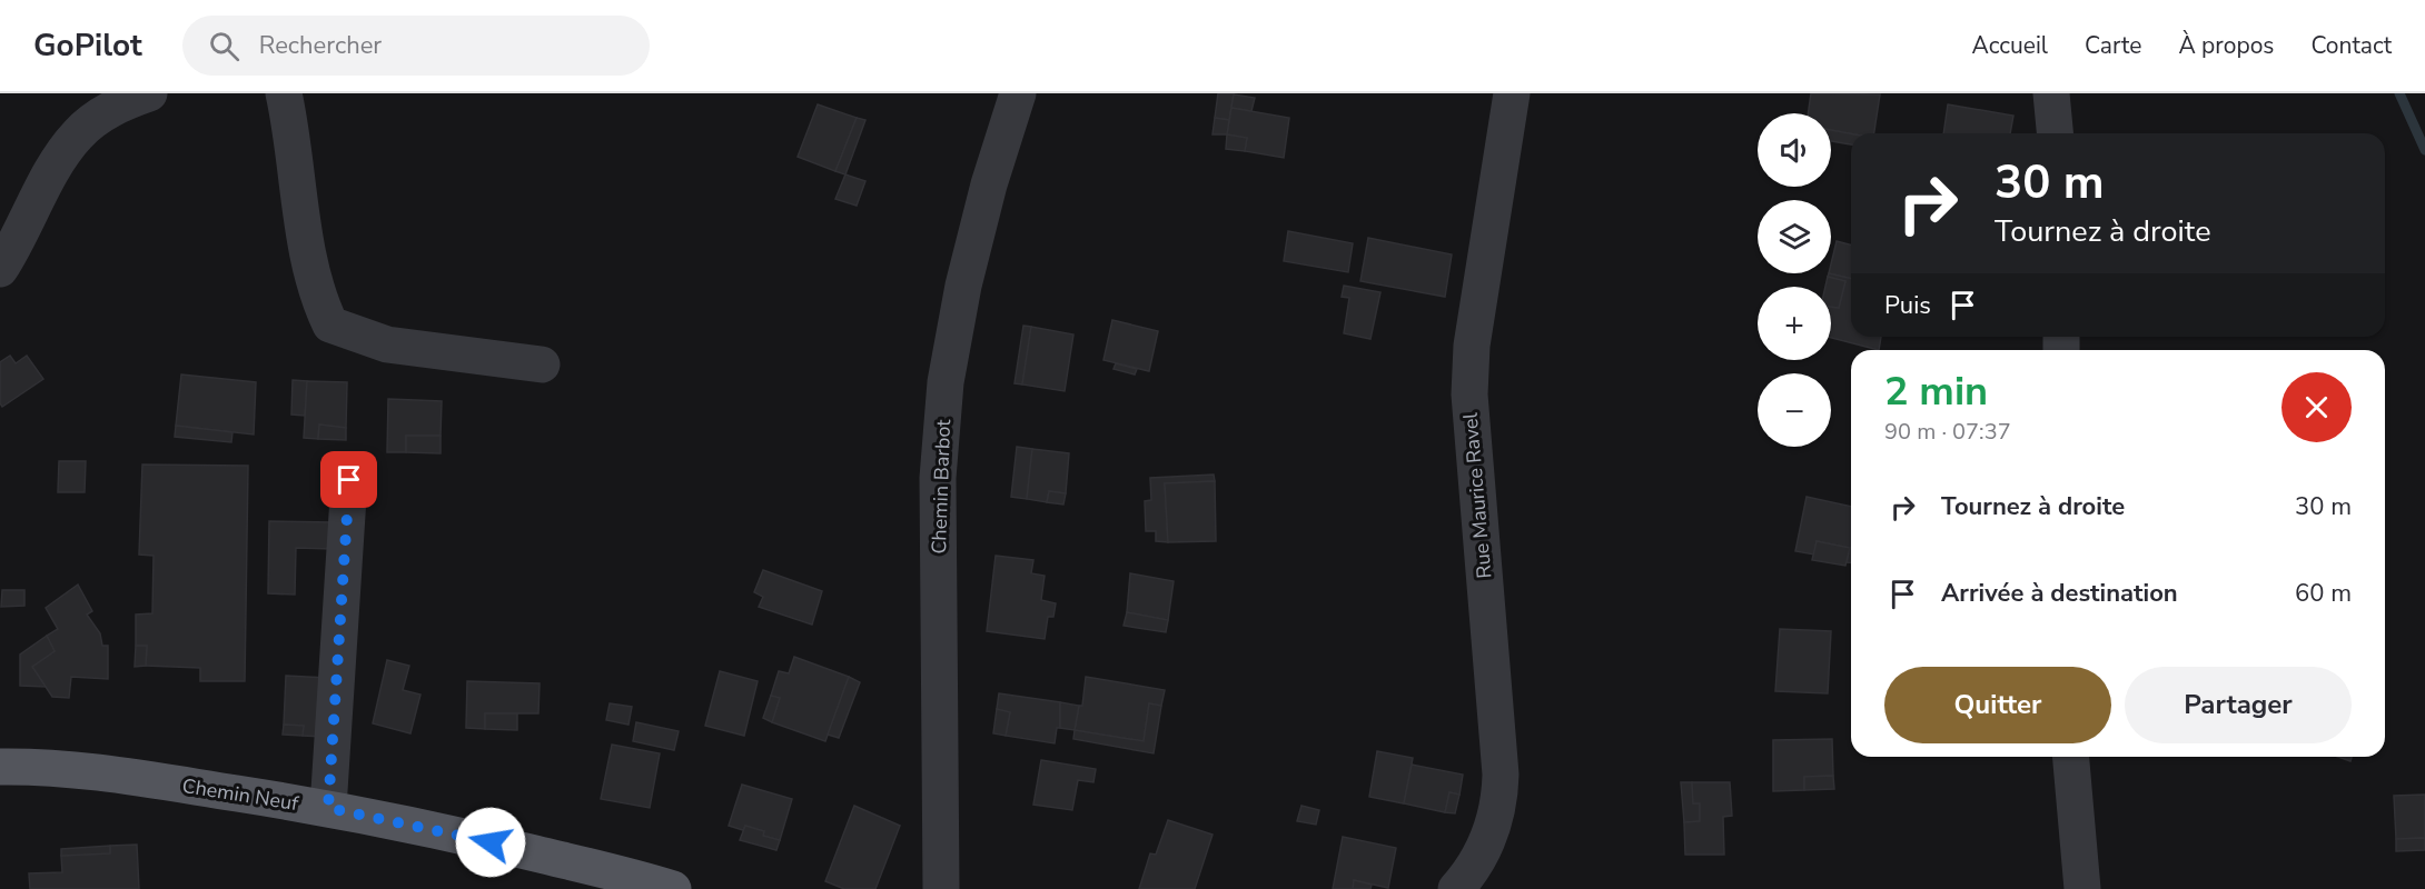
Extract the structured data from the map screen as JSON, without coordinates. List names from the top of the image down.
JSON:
{
  "streets": {
    "main road": ["Chemin Neuf"],
    "street": ["Chemin Barbot", "Rue Maurice Ravel"]
  },
  "page": {
    "header": "GoPilot",
    "search": "Rechercher",
    "nav": [
      "Accueil",
      "Carte",
      "À propos",
      "Contact"
    ],
    "map_buttons": ["+", "−"],
    "turn": ["30 m", "Tournez à droite"],
    "then": "Puis",
    "heading": ["2 min", "90 m · 07:37"],
    "list": [
      {
        "name": "Tournez à droite",
        "value": "30 m"
      },
      {
        "name": "Arrivée à destination",
        "value": "60 m"
      }
    ],
    "buttons": ["Quitter", "Partager"]
  }
}
